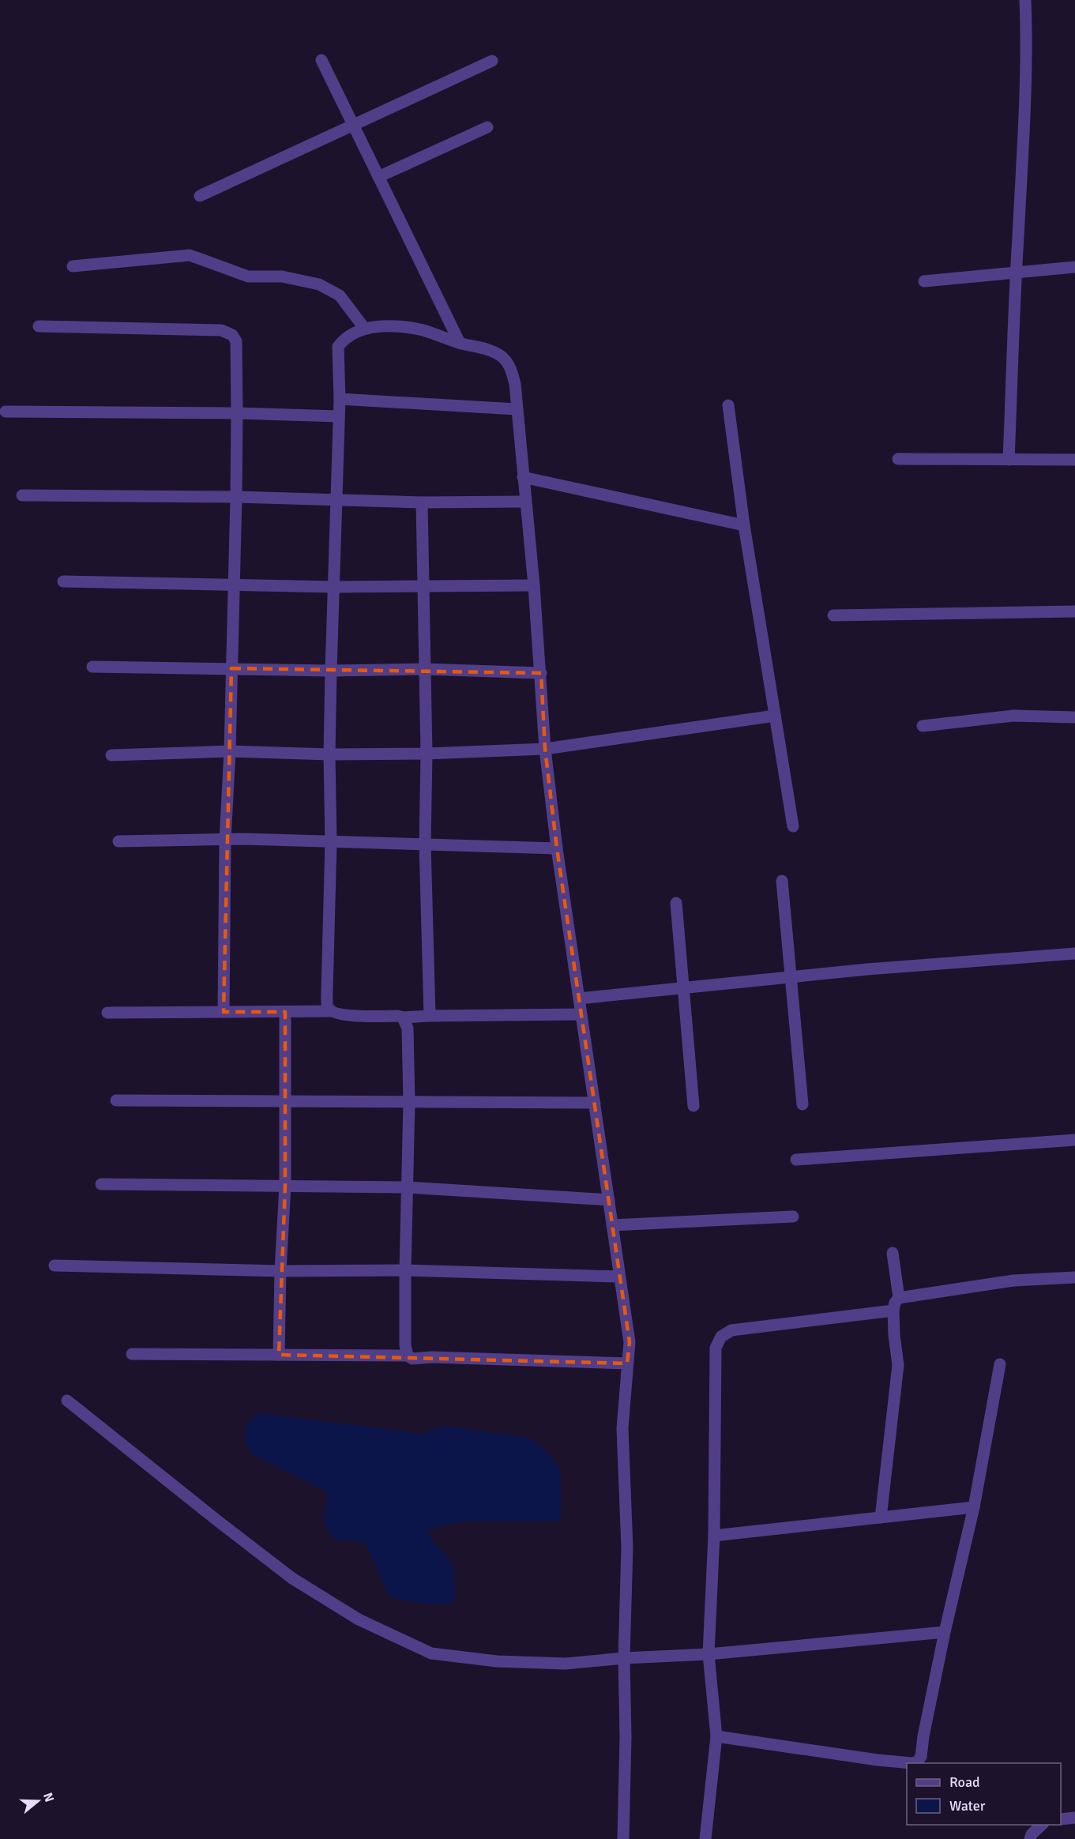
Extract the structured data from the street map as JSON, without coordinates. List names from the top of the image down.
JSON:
{
  "legend": ["Road", "Water"],
  "north": "right"
}
